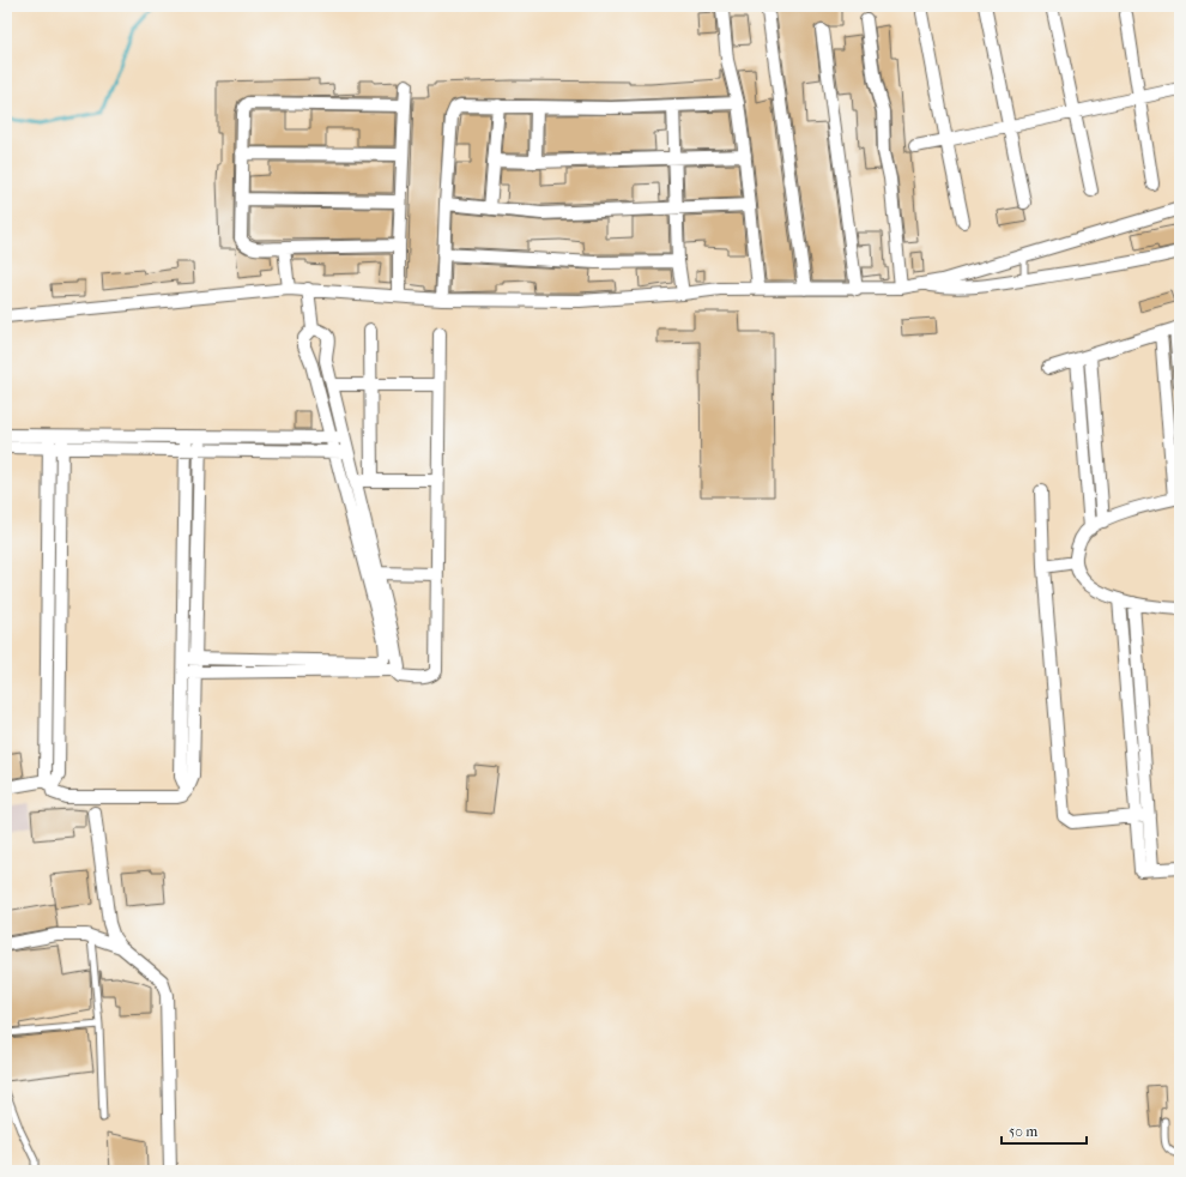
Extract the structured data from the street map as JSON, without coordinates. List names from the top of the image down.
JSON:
{
  "scale_bar": "50 m"
}
